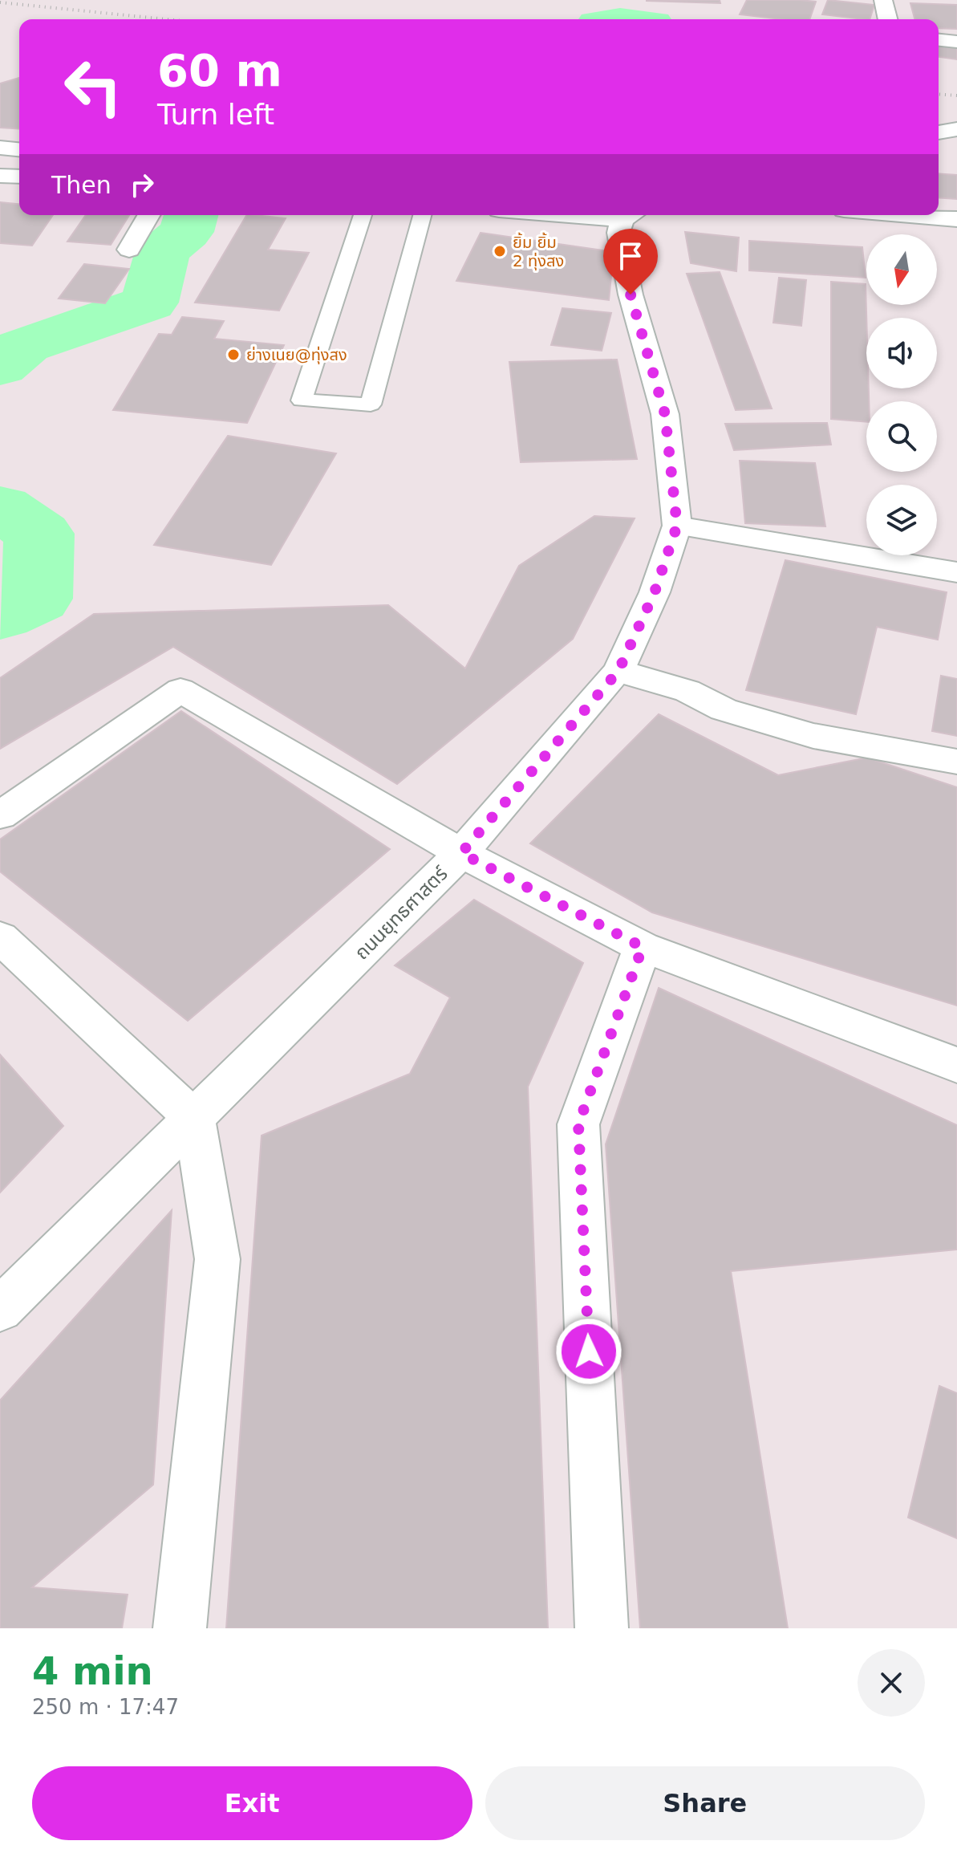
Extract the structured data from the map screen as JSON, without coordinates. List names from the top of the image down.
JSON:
{
  "streets": {
    "street": ["ถนนยุทธศาสตร์"]
  },
  "places": ["ยิ้ม ยิ้ม 2 ทุ่งสง", "ย่างเนย@ทุ่งสง"],
  "north": "bottom",
  "page": {
    "turn": ["60 m", "Turn left"],
    "then": "Then",
    "heading": ["4 min", "250 m · 17:47"],
    "buttons": ["Exit", "Share"]
  }
}
